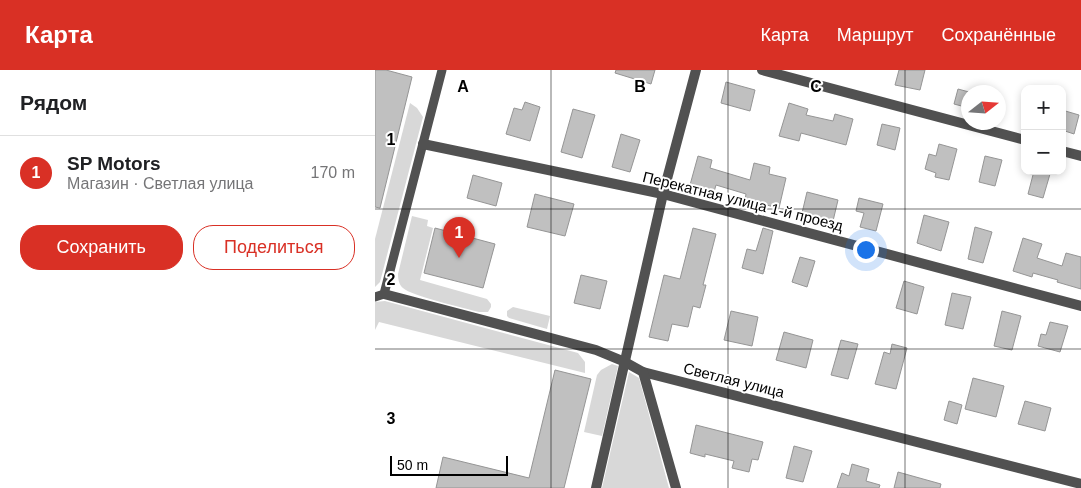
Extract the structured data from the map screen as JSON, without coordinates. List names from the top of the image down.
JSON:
{
  "streets": {
    "street": ["Перекатная улица 1-й проезд", "Светлая улица"]
  },
  "scale_bar": "50 m",
  "north": "right",
  "page": {
    "header": "Карта",
    "nav": ["Карта", "Маршрут", "Сохранённые"],
    "heading": "Рядом",
    "map_buttons": ["+", "−"],
    "list": [
      {
        "mark": "1",
        "name": "SP Motors",
        "note": "Магазин · Светлая улица",
        "value": "170 m"
      }
    ],
    "buttons": ["Сохранить", "Поделиться"],
    "pins": "1",
    "scale": "50 m"
  },
  "grid": {
    "columns": ["A", "B", "C"],
    "rows": ["1", "2", "3"]
  }
}
